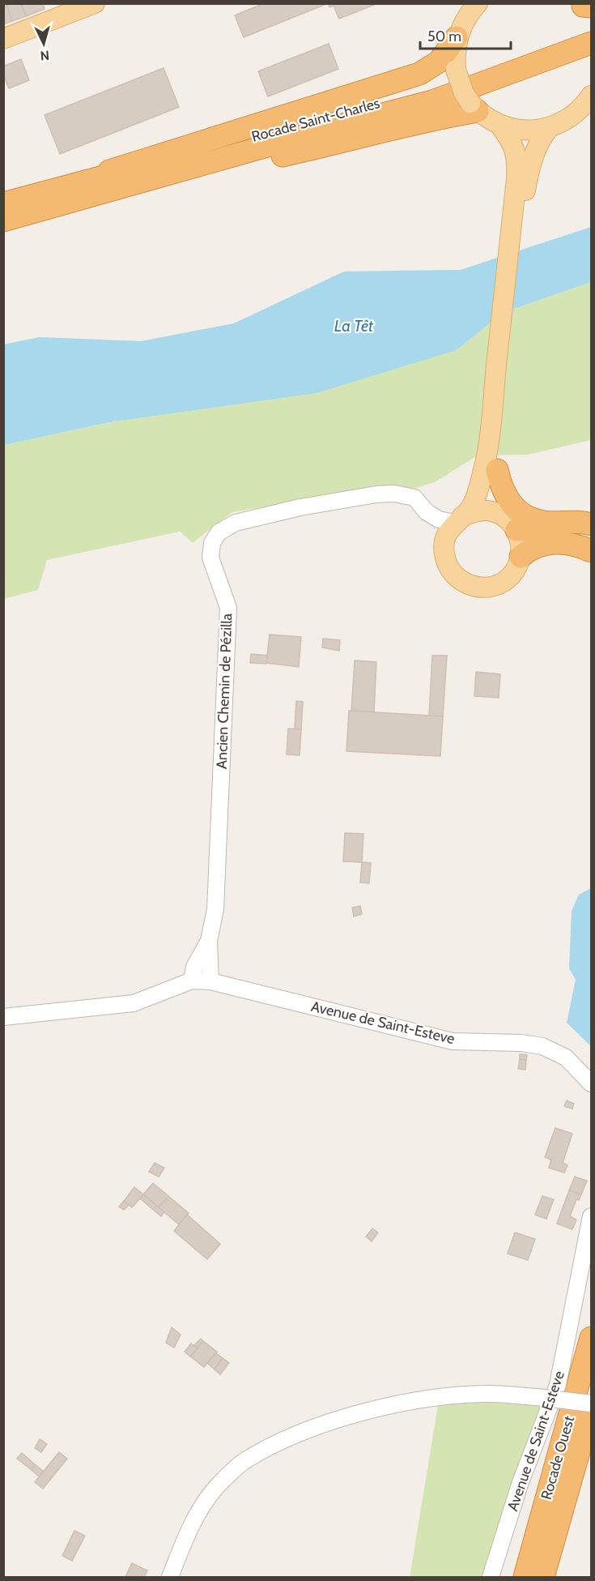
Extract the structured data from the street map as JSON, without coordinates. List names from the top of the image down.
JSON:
{
  "streets": {
    "highway": ["Rocade Saint-Charles", "Rocade Ouest"],
    "street": ["Ancien Chemin de Pézilla", "Avenue de Saint-Esteve"]
  },
  "crossings": [
    ["Ancien Chemin de Pézilla", "Avenue de Saint-Esteve"]
  ],
  "water": ["La Têt"],
  "scale_bar": "50 m",
  "north": "bottom"
}
